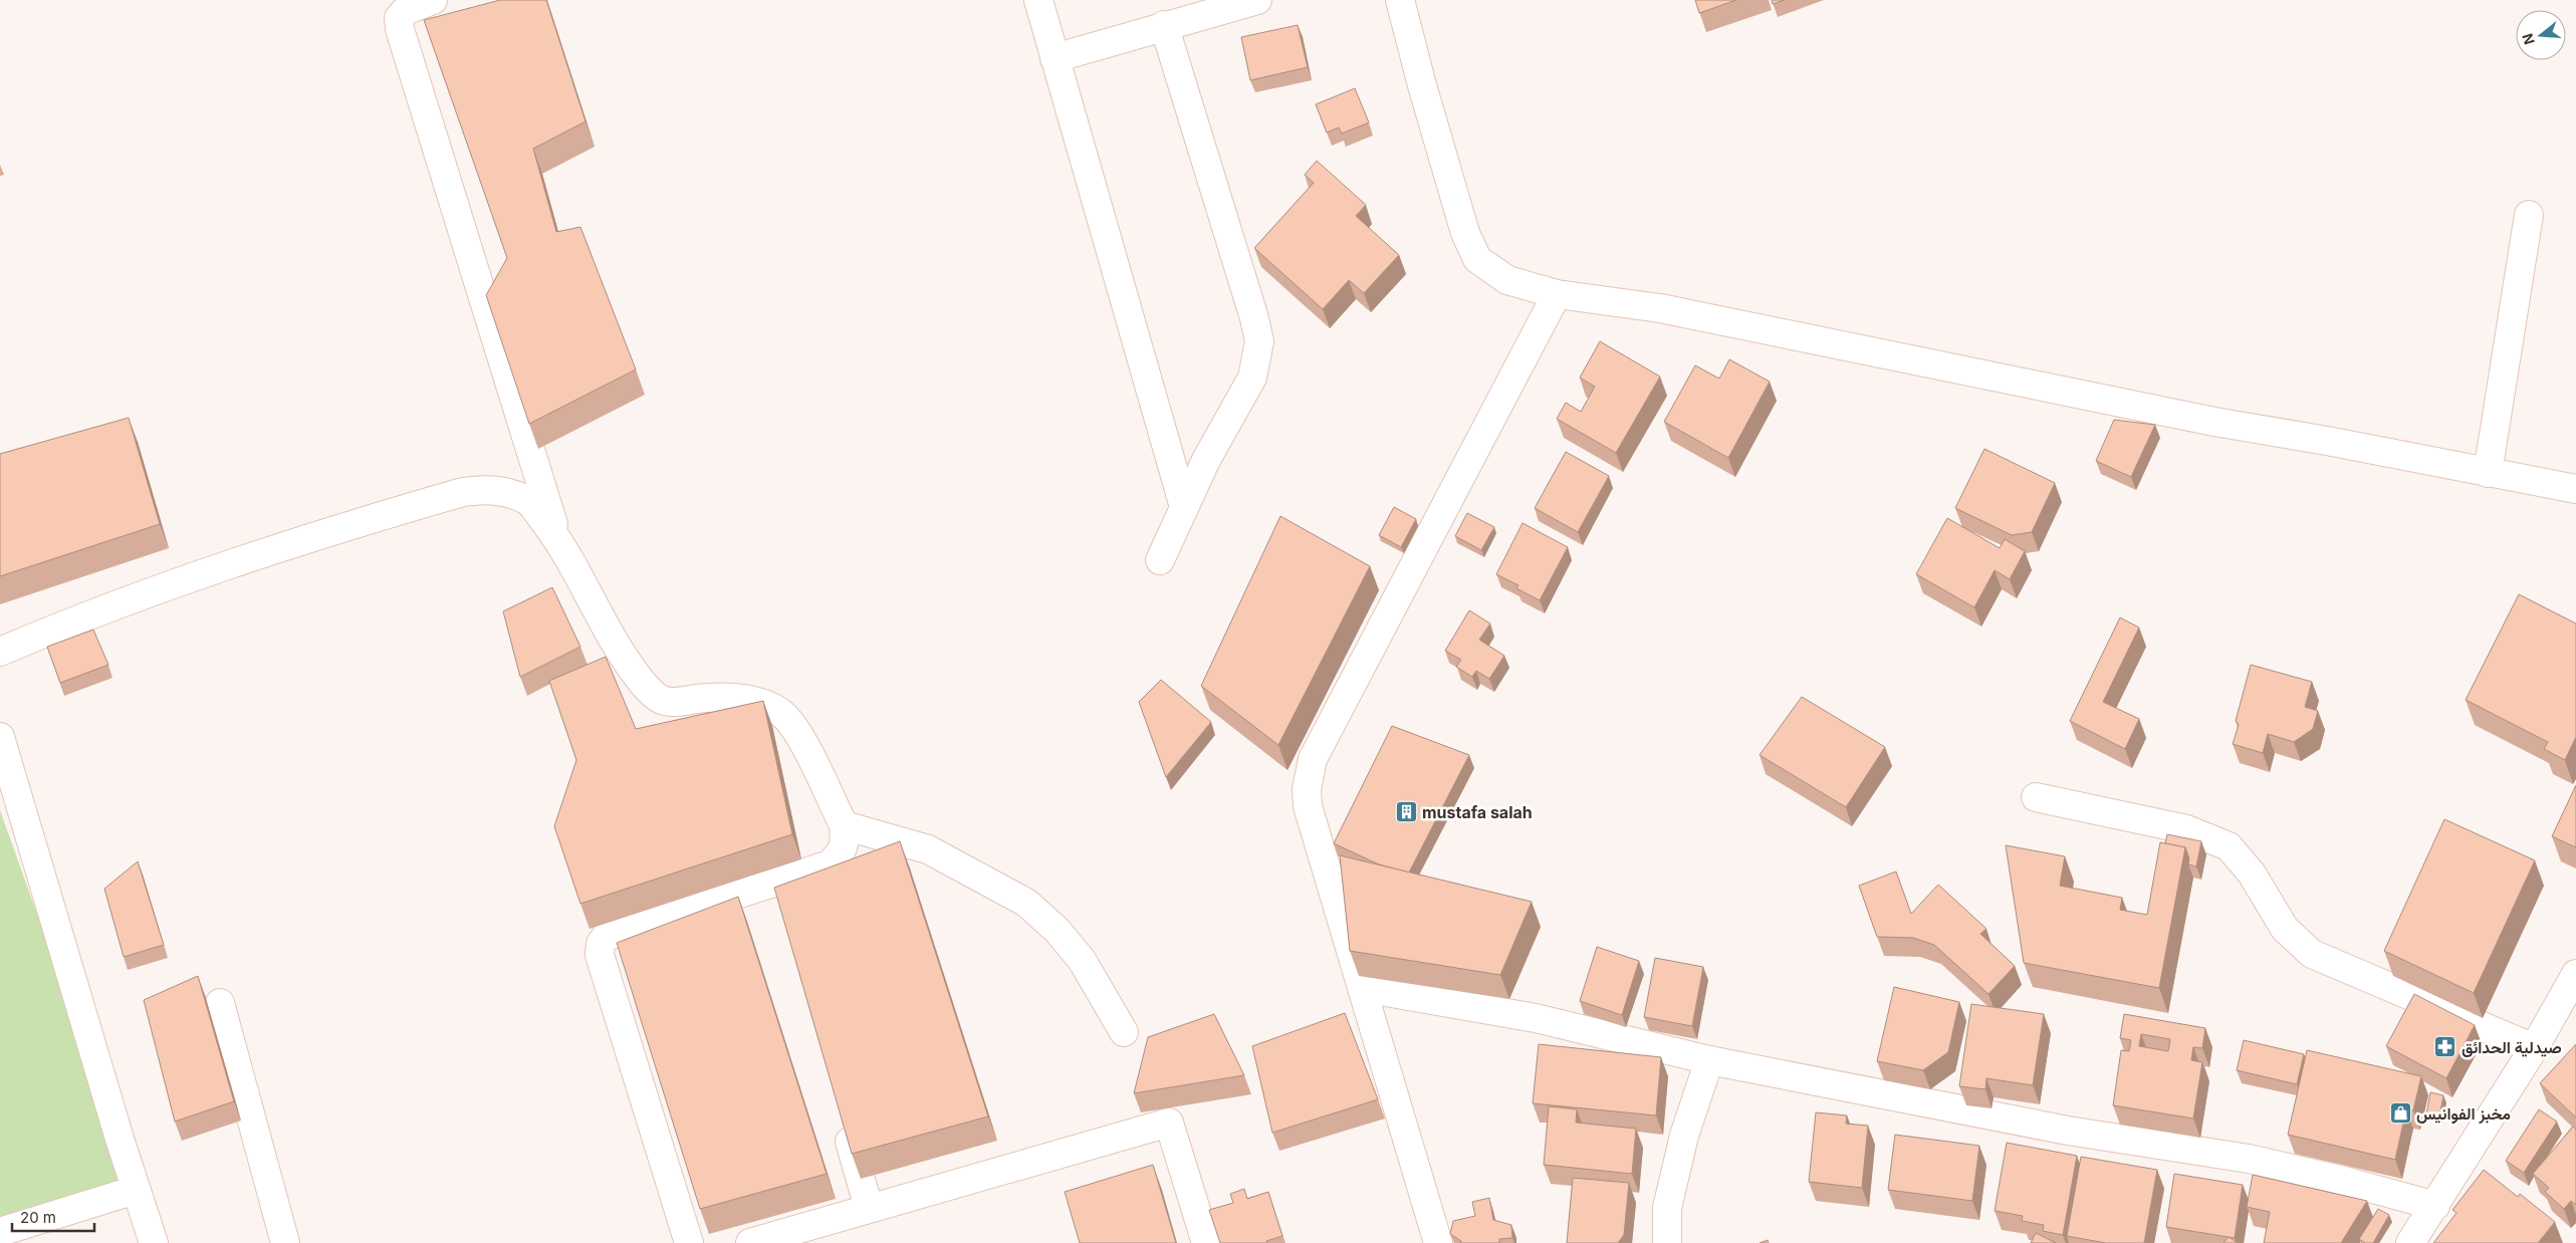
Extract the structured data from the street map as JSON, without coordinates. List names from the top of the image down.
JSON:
{
  "places": {
    "building": ["mustafa salah"],
    "pharmacy": ["صيدلية الحدائق"],
    "shop": ["مخبز الفوانيس"]
  },
  "scale_bar": "20 m",
  "north": "left"
}
